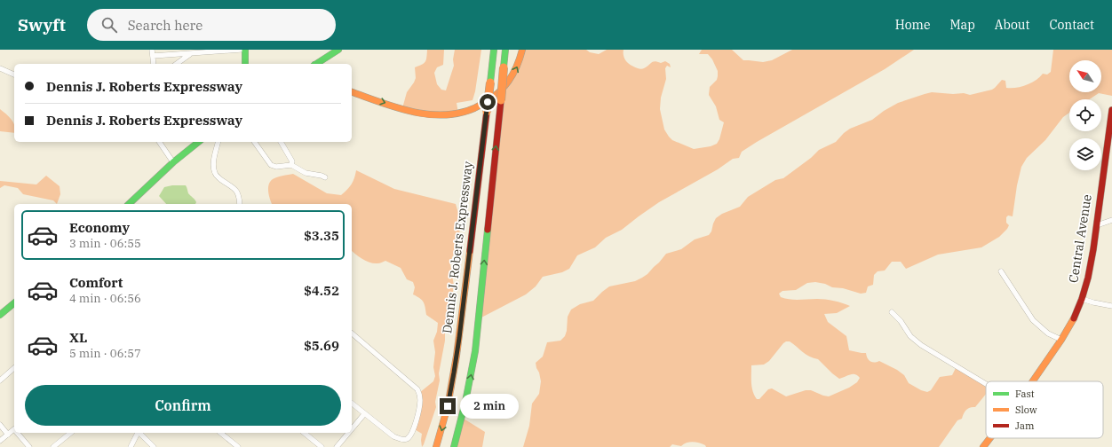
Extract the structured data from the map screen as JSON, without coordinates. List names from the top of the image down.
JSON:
{
  "streets": {
    "main road": ["Central Avenue", "Dennis J. Roberts Expressway"]
  },
  "legend": ["Fast", "Slow", "Jam"],
  "north": "top left",
  "page": {
    "header": "Swyft",
    "search": "Search here",
    "nav": [
      "Home",
      "Map",
      "About",
      "Contact"
    ],
    "banner": ["Dennis J. Roberts Expressway", "Dennis J. Roberts Expressway"],
    "list": [
      {
        "name": "Economy",
        "note": "3 min · 06:55",
        "value": "$3.35"
      },
      {
        "name": "Comfort",
        "note": "4 min · 06:56",
        "value": "$4.52"
      },
      {
        "name": "XL",
        "note": "5 min · 06:57",
        "value": "$5.69"
      }
    ],
    "buttons": "Confirm",
    "bubble": "2 min"
  }
}
